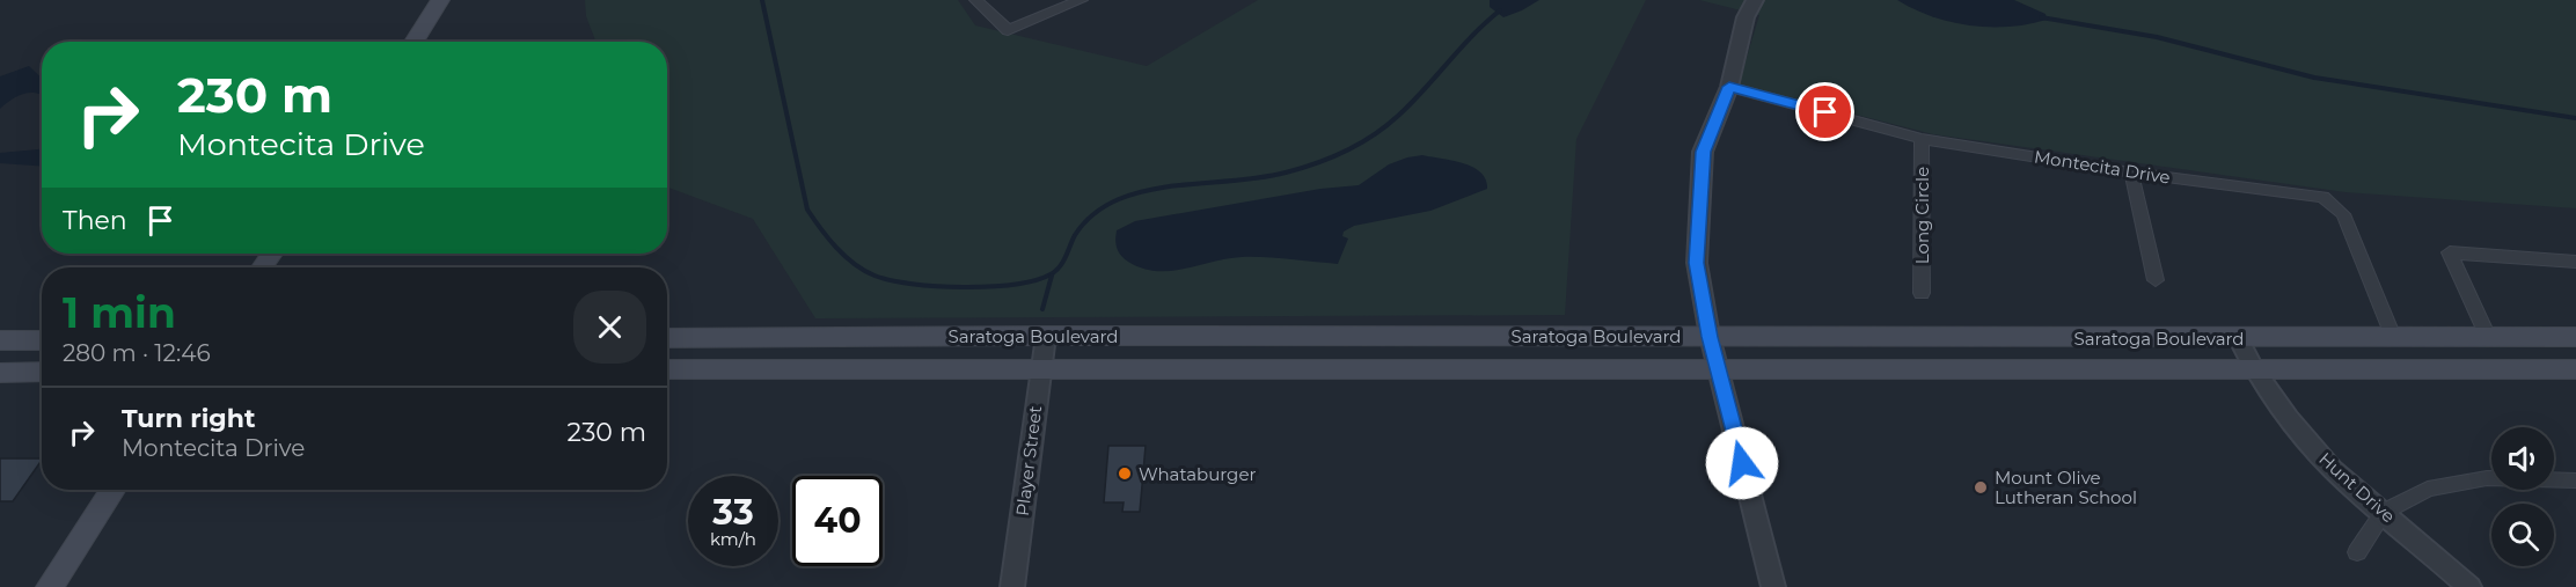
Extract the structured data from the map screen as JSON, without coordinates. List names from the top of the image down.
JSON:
{
  "streets": {
    "main road": ["Saratoga Boulevard"],
    "street": [
      "Montecita Drive",
      "Long Circle",
      "Player Street",
      "Hunt Drive"
    ]
  },
  "crossings": [
    ["Montecita Drive", "Long Circle"],
    ["Montecita Drive", "Saratoga Boulevard"],
    ["Saratoga Boulevard", "Player Street"],
    ["Saratoga Boulevard", "Hunt Drive"]
  ],
  "places": ["Whataburger", "Mount Olive Lutheran School"],
  "page": {
    "turn": ["230 m", "Montecita Drive"],
    "then": "Then",
    "heading": ["1 min", "280 m · 12:46"],
    "list": [
      {
        "name": "Turn right",
        "note": "Montecita Drive",
        "value": "230 m"
      }
    ],
    "speed": "33 km/h",
    "limit": "40"
  }
}
